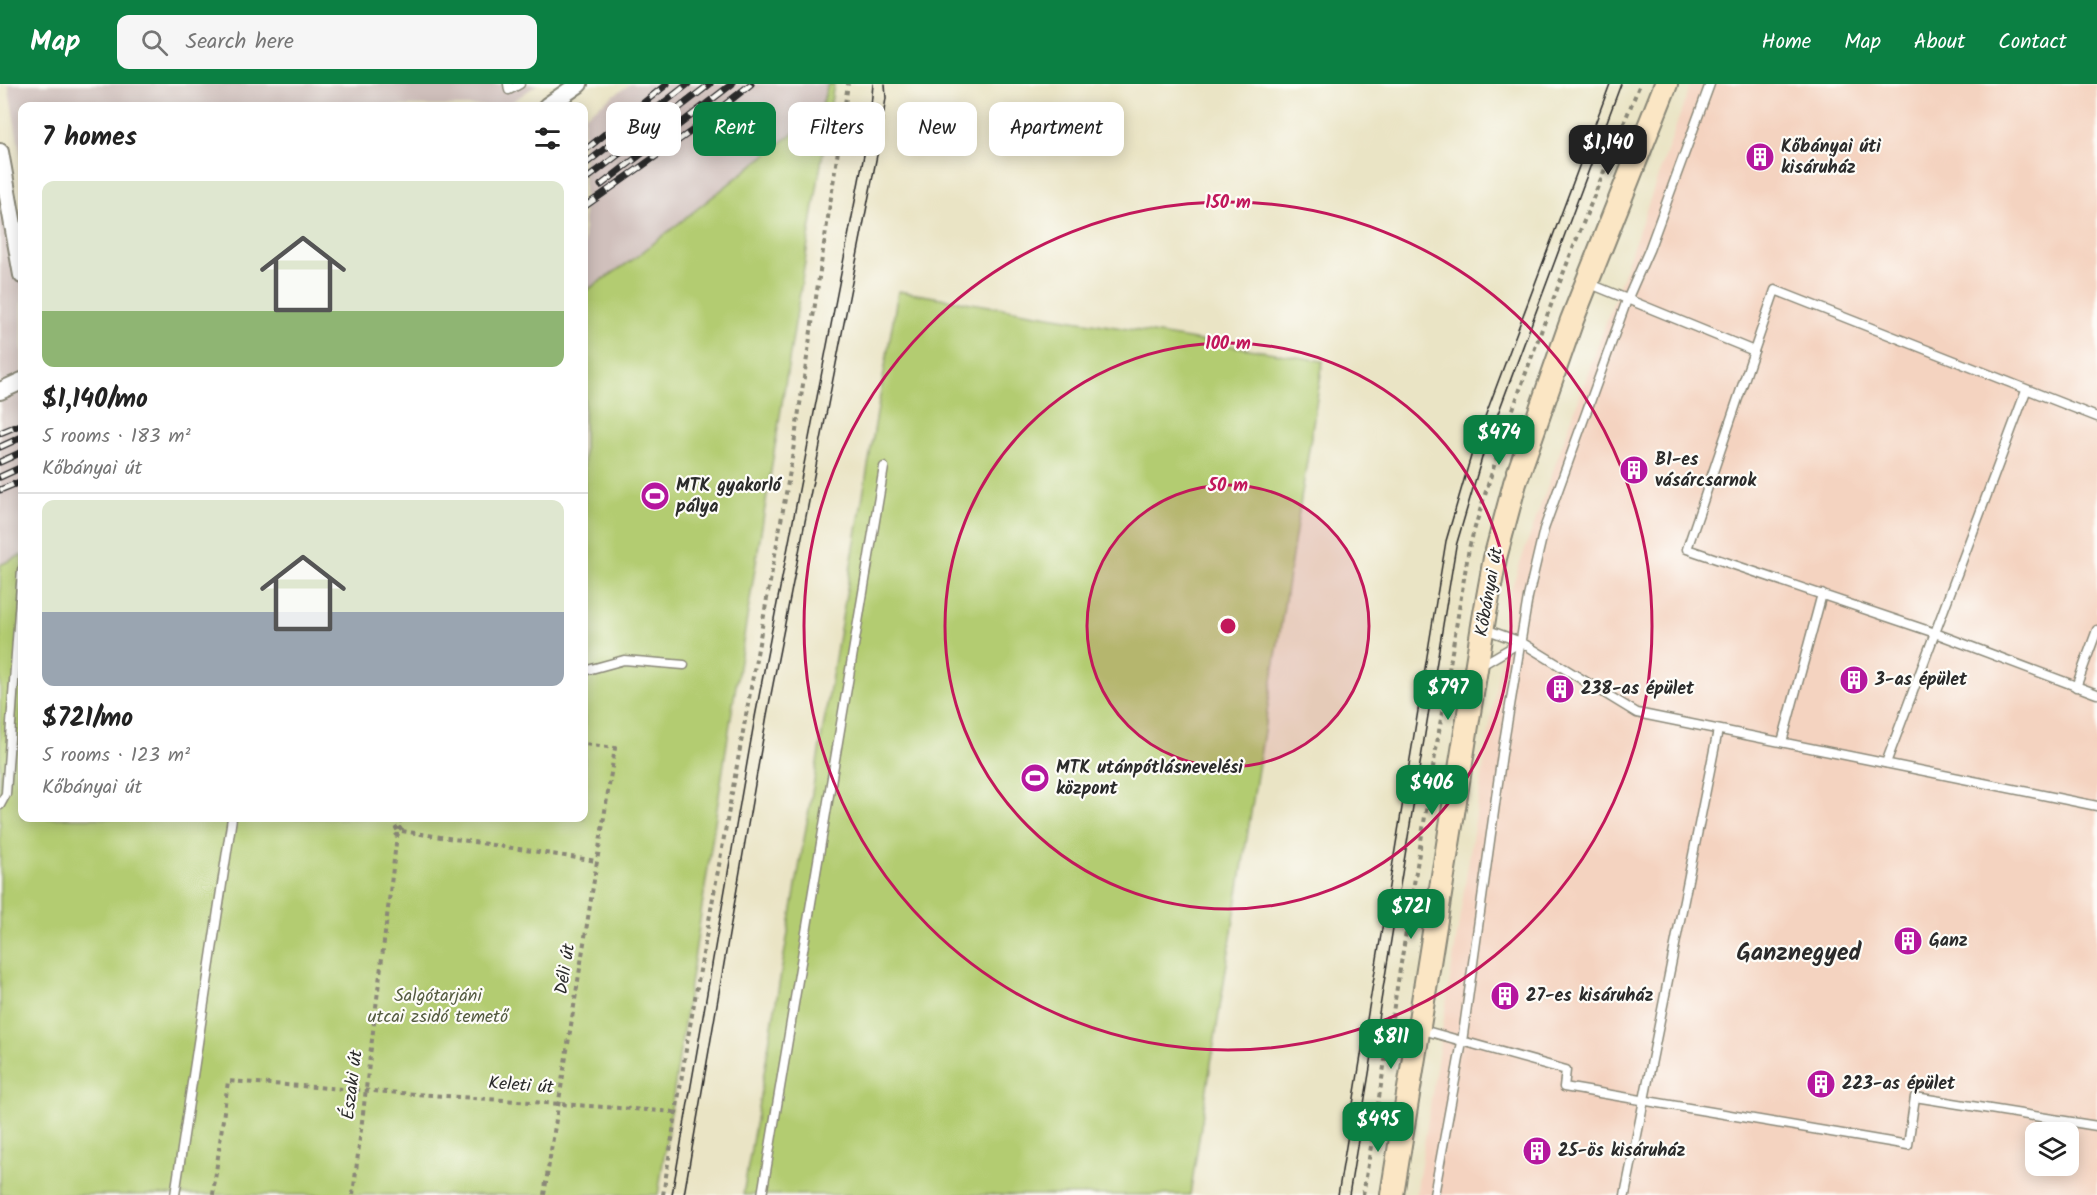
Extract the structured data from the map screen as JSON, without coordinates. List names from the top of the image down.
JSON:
{
  "streets": {
    "main road": ["Kőbányai út"],
    "path": ["Déli út", "Északi út", "Keleti út"]
  },
  "crossings": [
    ["Déli út", "Keleti út"],
    ["Északi út", "Keleti út"]
  ],
  "districts": ["Ganznegyed"],
  "parks": ["Salgótarjáni utcai zsidó temető"],
  "places": {
    "building": [
      "Kőbányai úti kisáruház",
      "B1-es vásárcsarnok",
      "3-as épület",
      "238-as épület",
      "Ganz",
      "27-es kisáruház",
      "223-as épület",
      "25-ös kisáruház"
    ],
    "sports": ["MTK gyakorló pálya", "MTK utánpótlásnevelési központ"]
  },
  "page": {
    "header": "Map",
    "search": "Search here",
    "nav": [
      "Home",
      "Map",
      "About",
      "Contact"
    ],
    "chip": [
      "Buy",
      "Rent",
      "Filters",
      "New",
      "Apartment"
    ],
    "heading": "7 homes",
    "price": [
      "$1,140",
      "$474",
      "$797",
      "$406",
      "$721",
      "$811",
      "$495"
    ],
    "list": [
      {
        "name": "$1,140/mo",
        "note": "5 rooms · 183 m² · Kőbányai út"
      },
      {
        "name": "$721/mo",
        "note": "5 rooms · 123 m² · Kőbányai út"
      }
    ]
  },
  "rings": ["150 m", "100 m", "50 m"]
}
